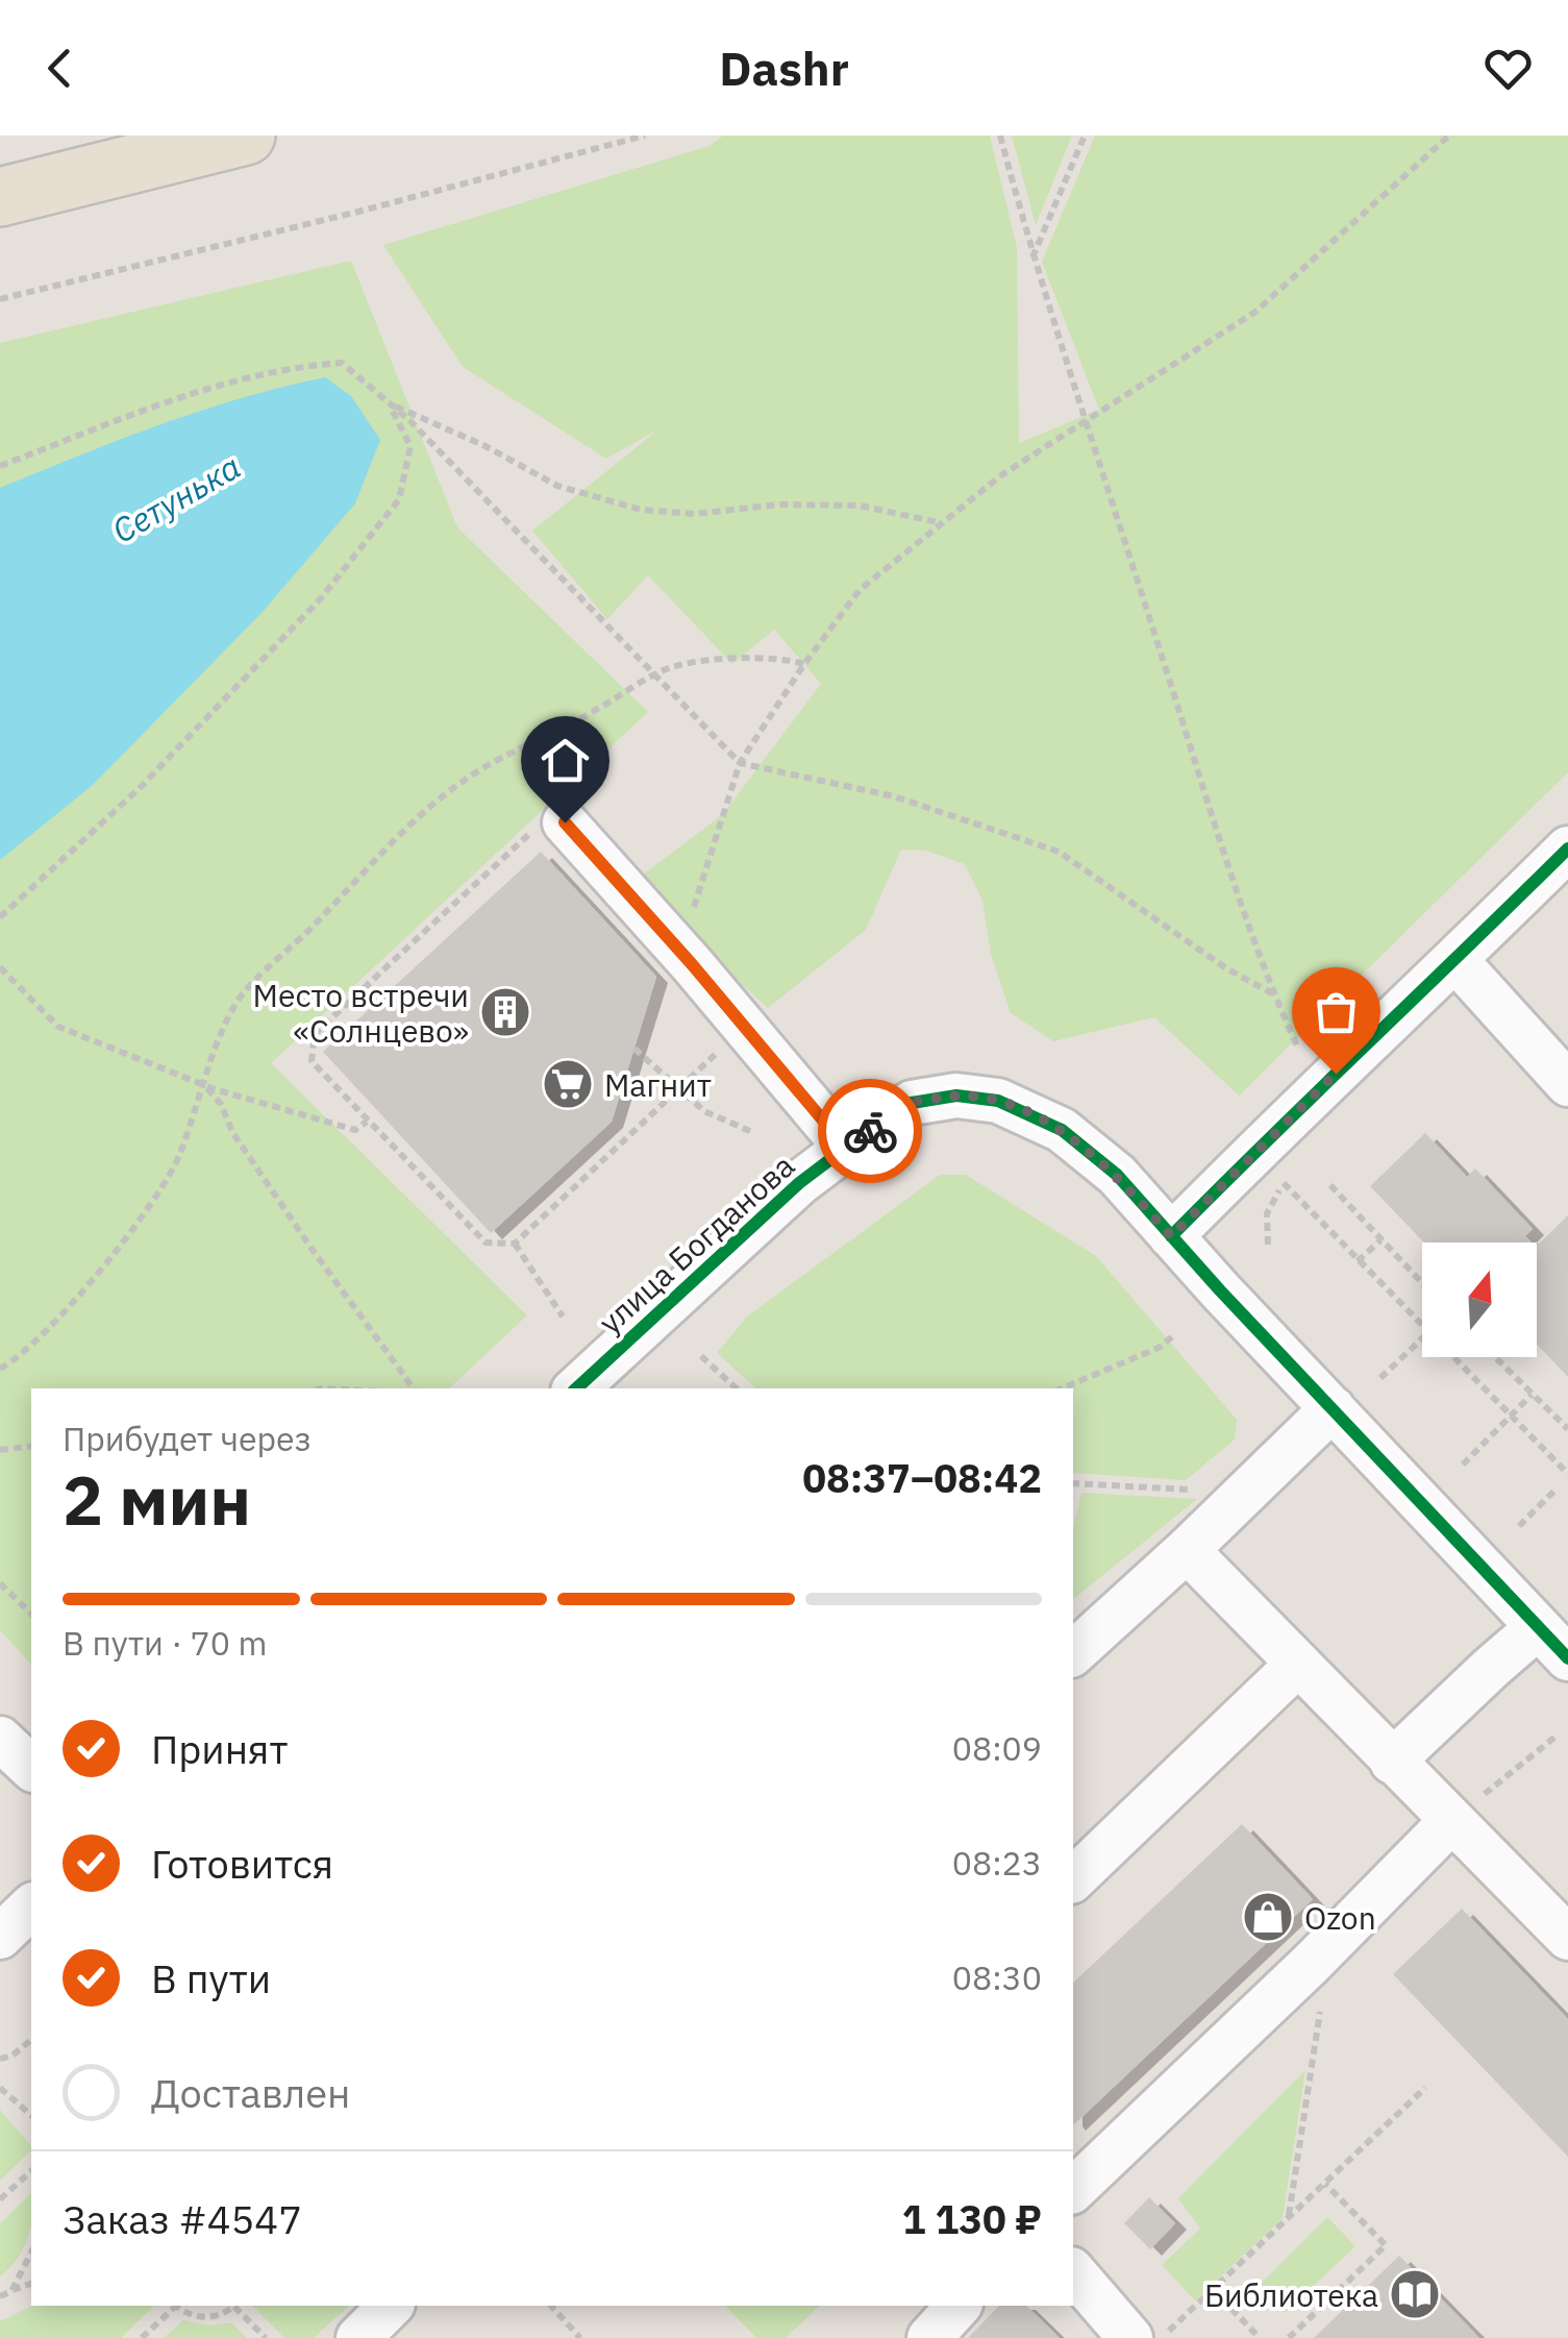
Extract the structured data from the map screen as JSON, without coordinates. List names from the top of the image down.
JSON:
{
  "streets": {
    "street": ["улица Богданова"]
  },
  "water": ["Сетунька"],
  "places": {
    "building": ["Место встречи «Солнцево»"],
    "supermarket": ["Магнит"],
    "shop": ["Ozon"],
    "library": ["Библиотека"]
  },
  "north": "top",
  "page": {
    "header": "Dashr",
    "heading": ["2 мин", "Прибудет через", "08:37–08:42"],
    "panel": ["Заказ #4547", "1 130 ₽"],
    "bar": "В пути · 70 m",
    "list": [
      ["Принят", "08:09"],
      ["Готовится", "08:23"],
      ["В пути", "08:30"],
      "Доставлен"
    ]
  }
}
